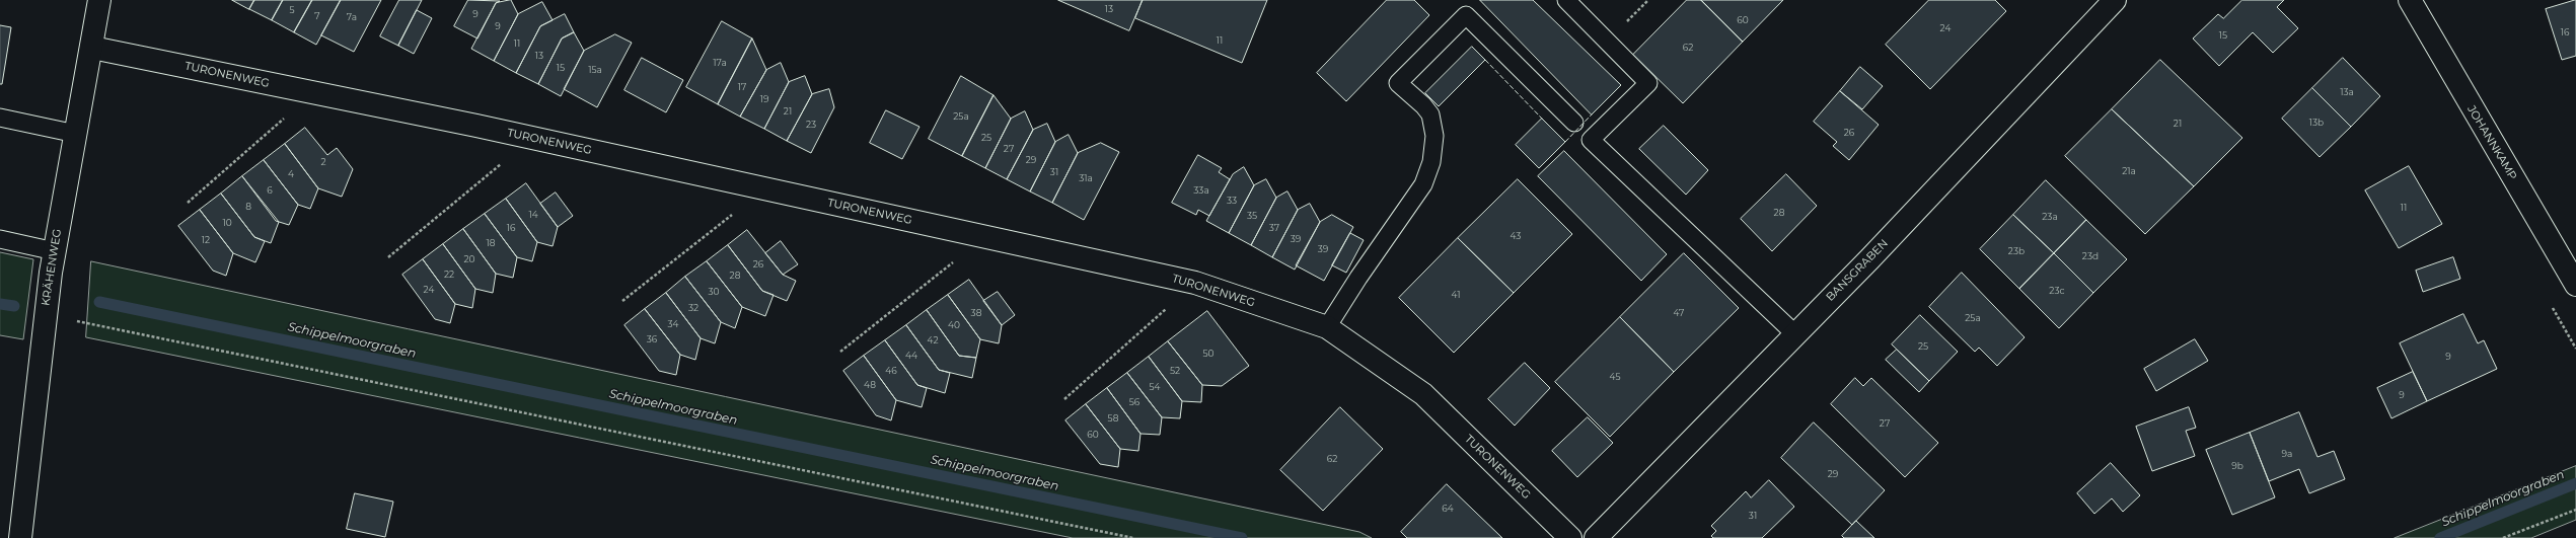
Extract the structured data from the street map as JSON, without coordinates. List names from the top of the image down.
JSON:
{
  "streets": {
    "street": [
      "TURONENWEG",
      "JOHANNKAMP",
      "KRÄHENWEG",
      "BANSGRABEN"
    ]
  },
  "crossings": [
    ["TURONENWEG", "KRÄHENWEG"]
  ],
  "water": ["Schippelmoorgraben"],
  "house_numbers": [
    "13",
    "5",
    "9",
    "7",
    "7a",
    "60",
    "9",
    "24",
    "16",
    "15",
    "11",
    "11",
    "62",
    "13",
    "17a",
    "15",
    "15a",
    "17",
    "13a",
    "19",
    "21",
    "25a",
    "13b",
    "21",
    "23",
    "26",
    "25",
    "27",
    "29",
    "2",
    "21a",
    "31",
    "4",
    "31a",
    "6",
    "33a",
    "33",
    "8",
    "11",
    "28",
    "14",
    "35",
    "23a",
    "10",
    "16",
    "37",
    "43",
    "39",
    "12",
    "18",
    "39",
    "23b",
    "23d",
    "20",
    "26",
    "22",
    "28",
    "24",
    "23c",
    "30",
    "41",
    "32",
    "38",
    "47",
    "25a",
    "34",
    "40",
    "36",
    "42",
    "25",
    "50",
    "44",
    "9",
    "46",
    "52",
    "45",
    "48",
    "54",
    "9",
    "56",
    "58",
    "27",
    "60",
    "9a",
    "62",
    "9b",
    "29",
    "64",
    "31"
  ]
}
